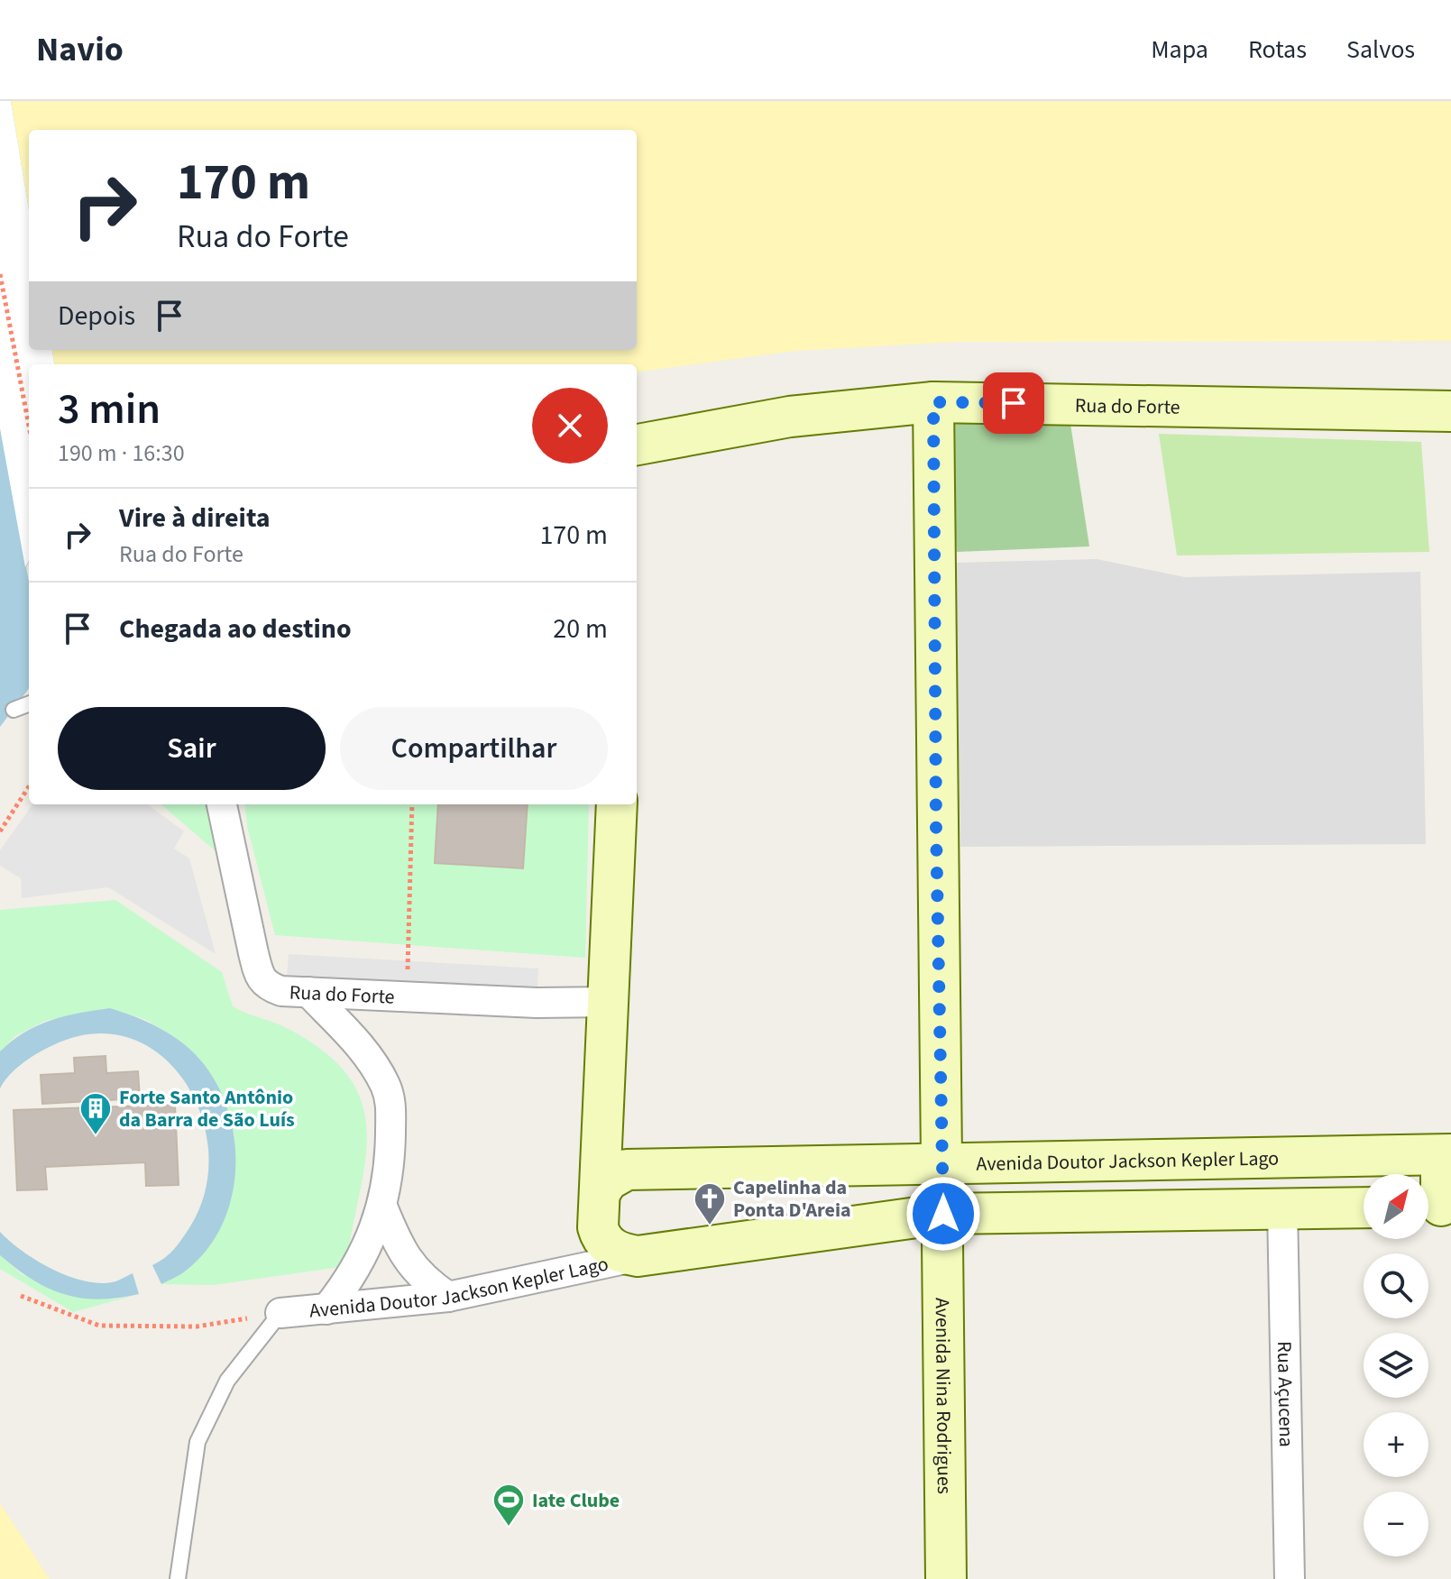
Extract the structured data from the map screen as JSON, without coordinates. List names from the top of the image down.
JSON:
{
  "streets": {
    "street": [
      "Rua do Forte",
      "Avenida Doutor Jackson Kepler Lago",
      "Rua Açucena",
      "Avenida Nina Rodrigues"
    ]
  },
  "crossings": [
    ["Rua do Forte", "Avenida Nina Rodrigues"],
    ["Avenida Doutor Jackson Kepler Lago", "Rua Açucena"],
    ["Avenida Doutor Jackson Kepler Lago", "Avenida Nina Rodrigues"]
  ],
  "places": {
    "building": ["Forte Santo Antônio da Barra de São Luís"],
    "church": ["Capelinha da Ponta D'Areia"],
    "sports": ["Iate Clube"]
  },
  "north": "top right",
  "page": {
    "header": "Navio",
    "nav": ["Mapa", "Rotas", "Salvos"],
    "turn": ["170 m", "Rua do Forte"],
    "then": "Depois",
    "heading": ["3 min", "190 m · 16:30"],
    "list": [
      {
        "name": "Vire à direita",
        "note": "Rua do Forte",
        "value": "170 m"
      },
      {
        "name": "Chegada ao destino",
        "value": "20 m"
      }
    ],
    "buttons": ["Sair", "Compartilhar"],
    "map_buttons": ["+", "−"]
  }
}
